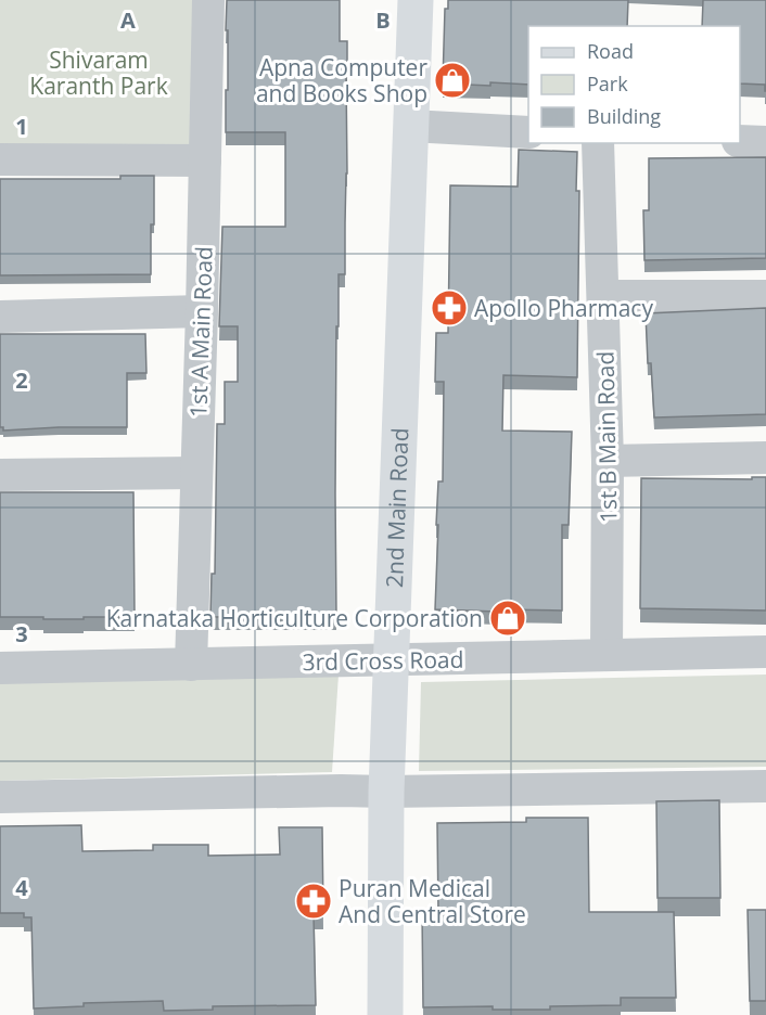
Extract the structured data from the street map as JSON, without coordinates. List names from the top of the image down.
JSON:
{
  "streets": {
    "main road": ["2nd Main Road"],
    "street": ["1st A Main Road", "1st B Main Road", "3rd Cross Road"]
  },
  "crossings": [
    ["1st A Main Road", "3rd Cross Road"],
    ["1st B Main Road", "3rd Cross Road"],
    ["2nd Main Road", "3rd Cross Road"]
  ],
  "parks": ["Shivaram Karanth Park"],
  "places": {
    "shop": ["Apna Computer and Books Shop", "Karnataka Horticulture Corporation"],
    "pharmacy": ["Apollo Pharmacy", "Puran Medical And Central Store"]
  },
  "legend": ["Road", "Park", "Building"],
  "grid": {
    "columns": ["A", "B"],
    "rows": [
      "1",
      "2",
      "3",
      "4"
    ]
  }
}
